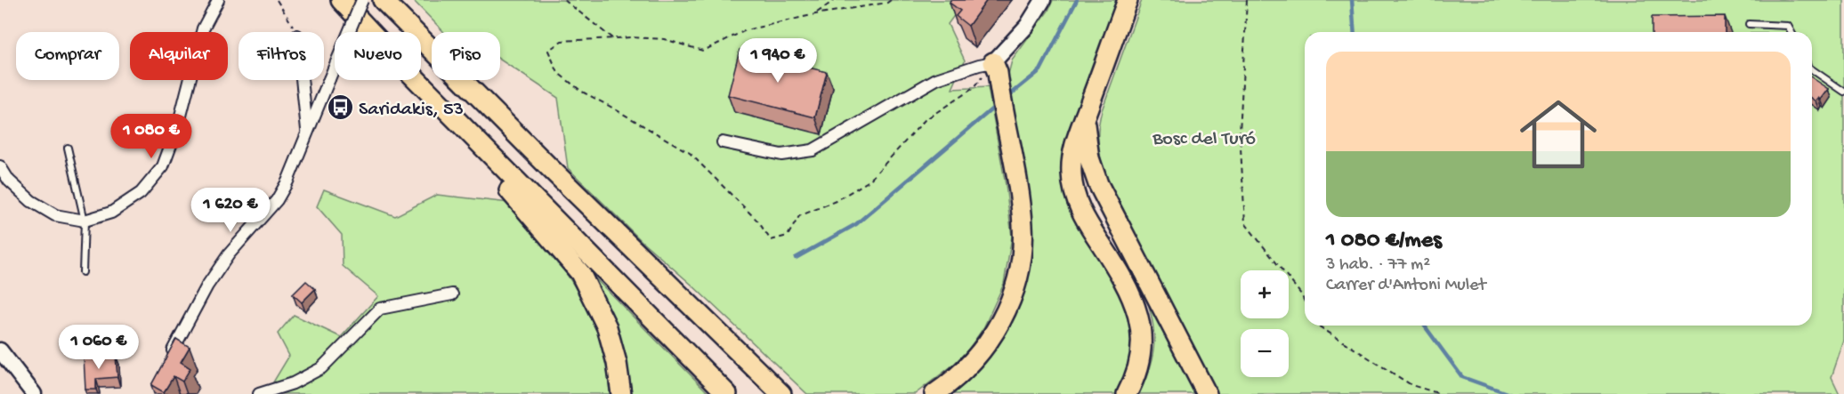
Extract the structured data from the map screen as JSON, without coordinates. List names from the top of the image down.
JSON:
{
  "parks": ["Bosc del Turó"],
  "places": {
    "bus stop": ["Saridakis, 53"]
  },
  "page": {
    "chip": [
      "Comprar",
      "Alquilar",
      "Filtros",
      "Nuevo",
      "Piso"
    ],
    "list": [
      {
        "name": "1 080 €/mes",
        "note": "3 hab. · 77 m² · Carrer d'Antoni Mulet"
      }
    ],
    "price": [
      "1 940 €",
      "1 080 €",
      "1 620 €",
      "1 060 €"
    ],
    "map_buttons": ["+", "−"]
  }
}
